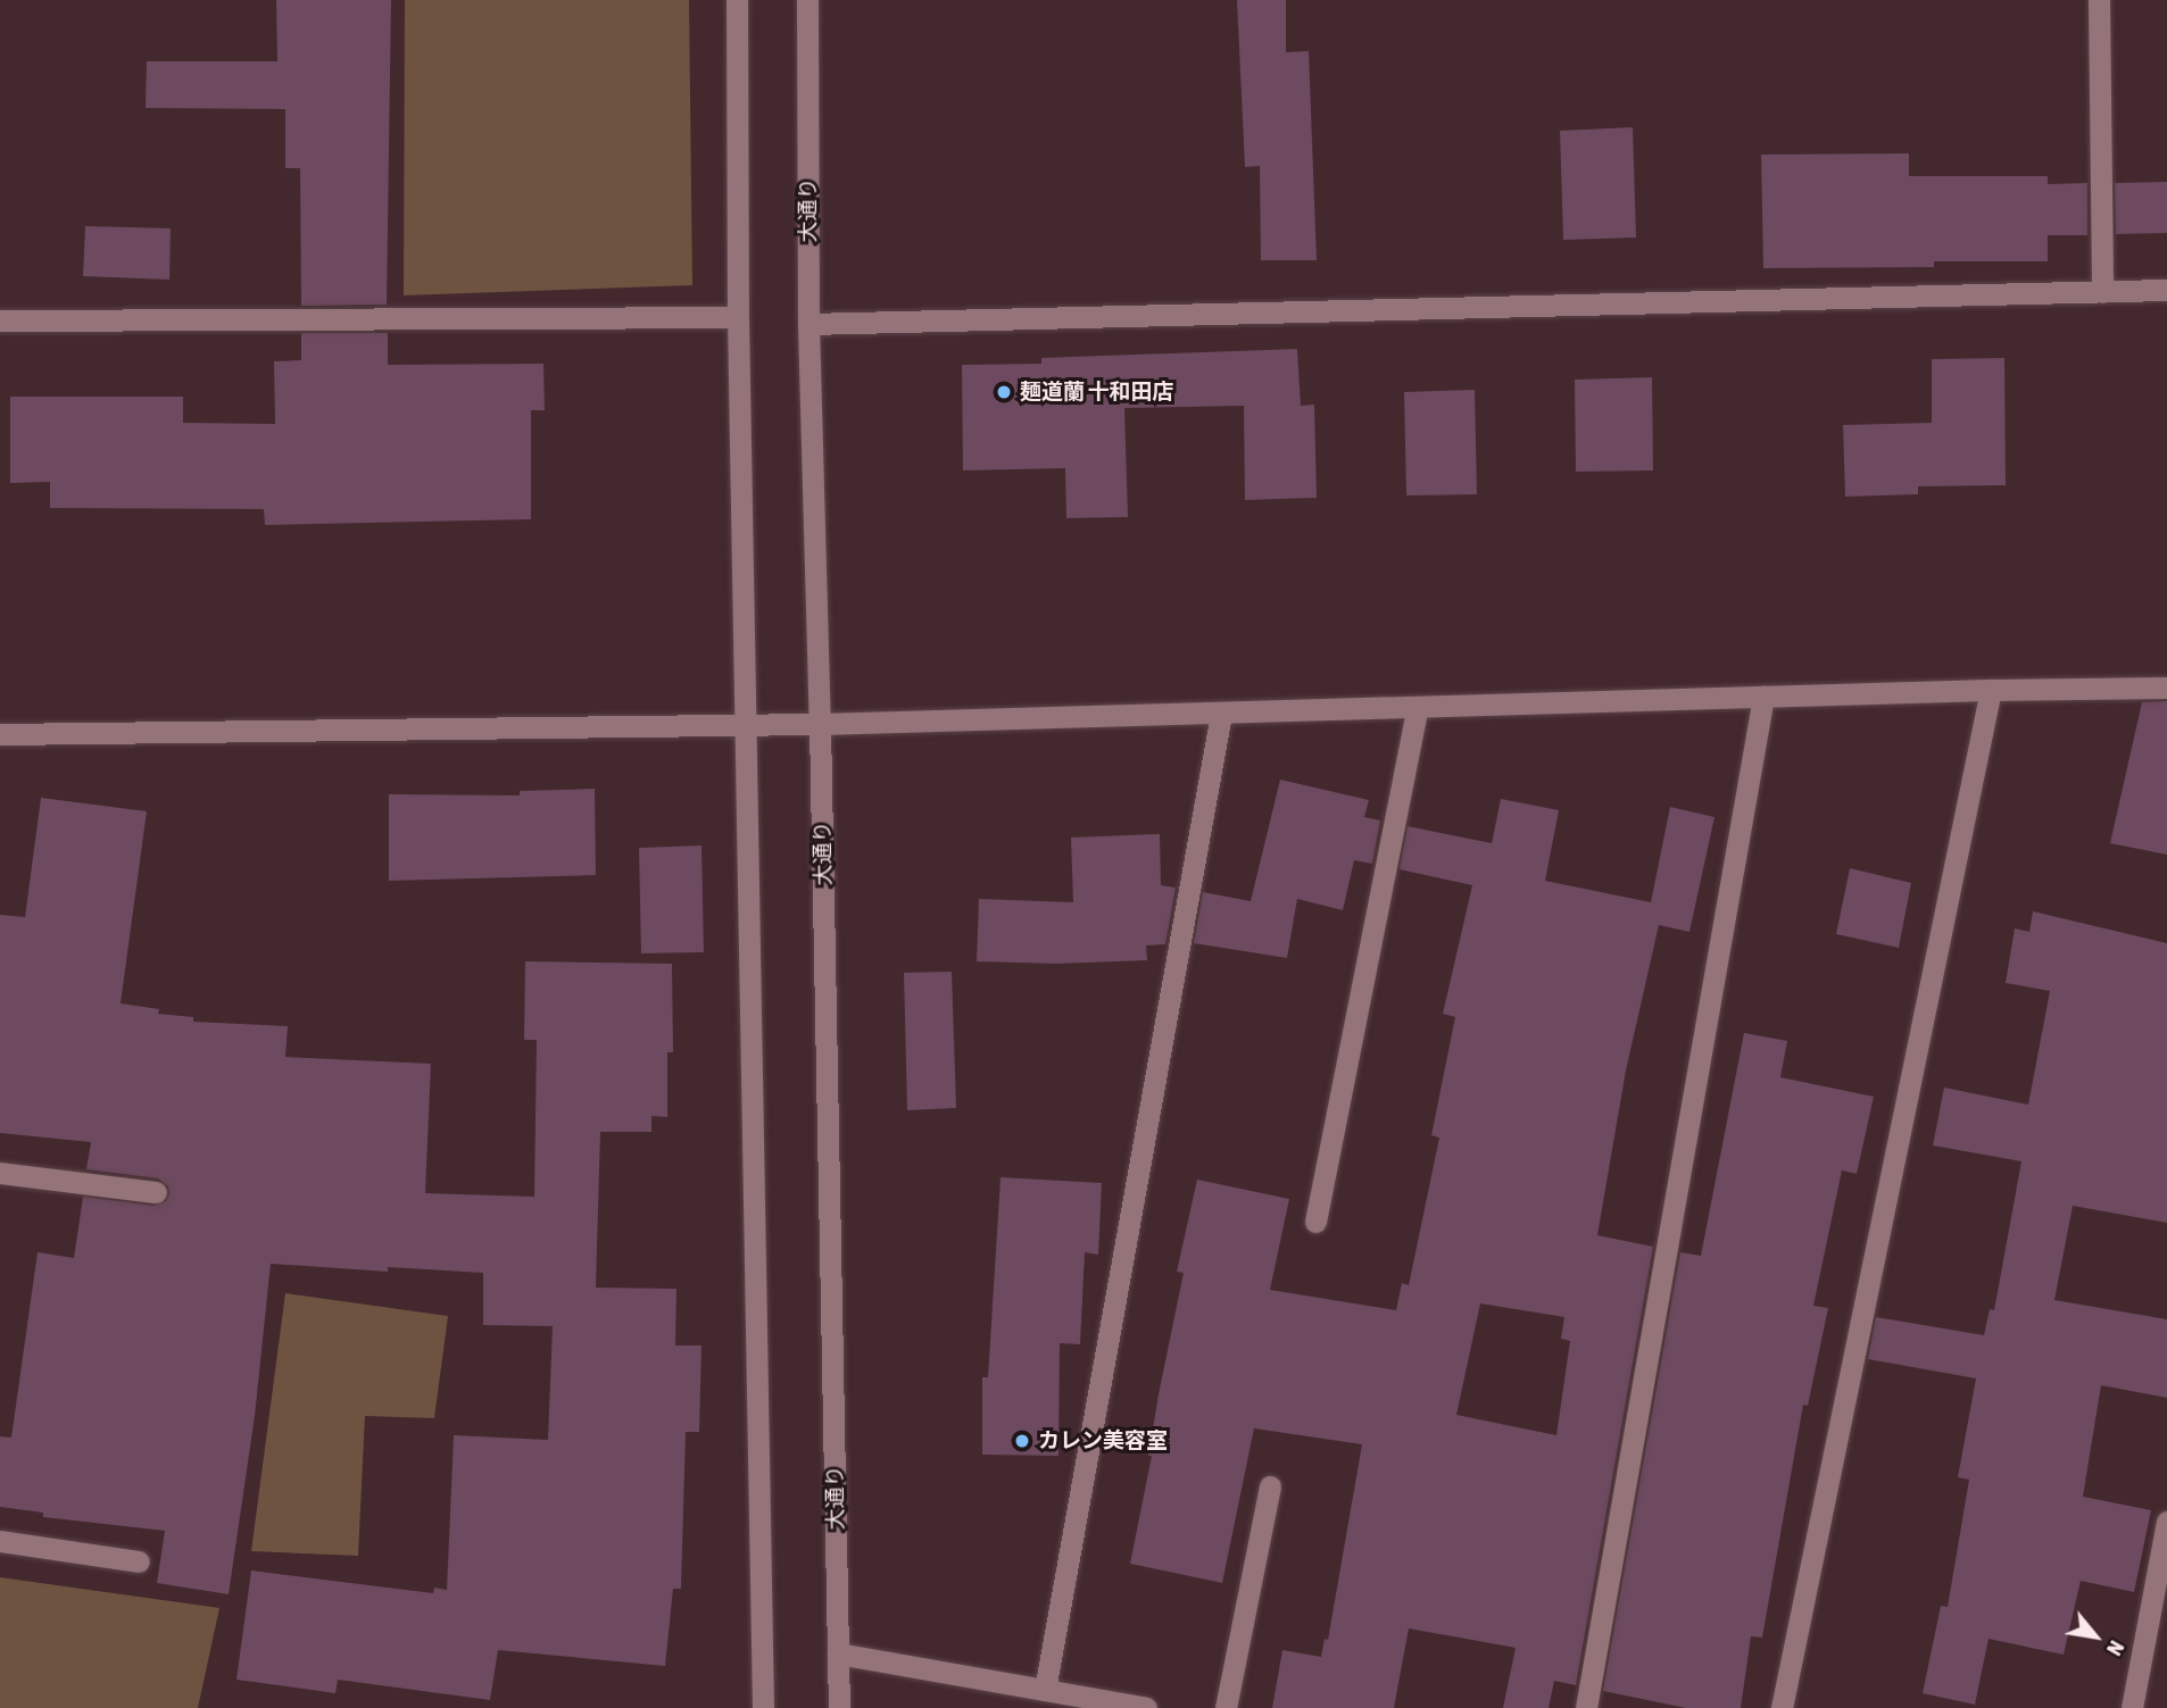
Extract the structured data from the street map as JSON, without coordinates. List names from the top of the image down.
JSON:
{
  "streets": {
    "street": ["大通り"]
  },
  "places": ["麺道蘭 十和田店", "カレン美容室"],
  "north": "bottom right"
}
